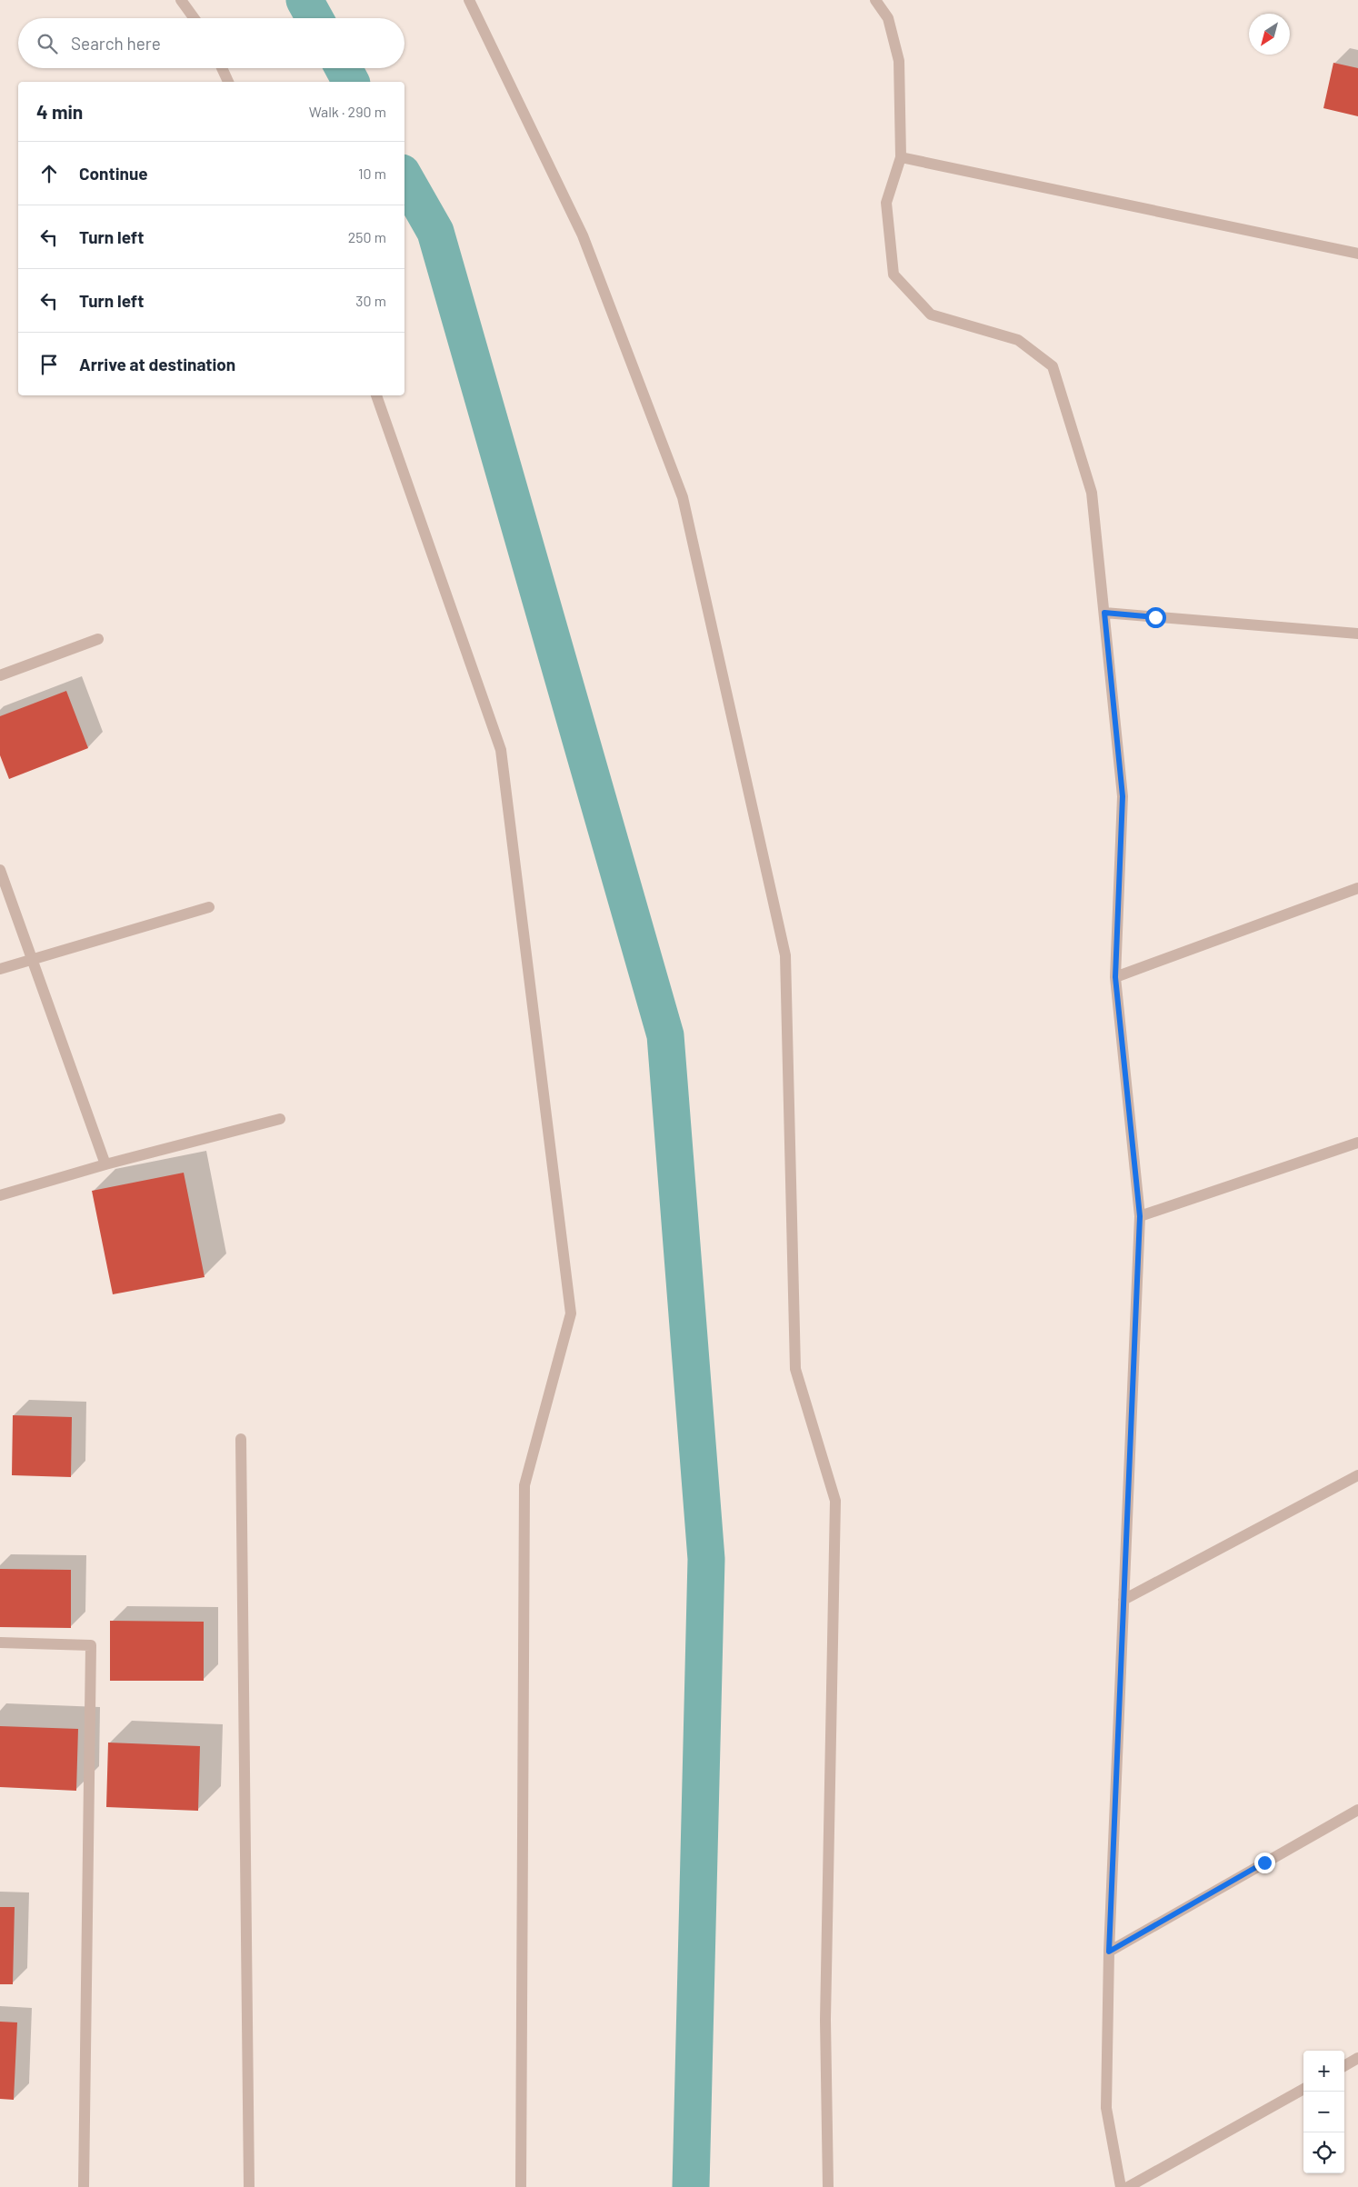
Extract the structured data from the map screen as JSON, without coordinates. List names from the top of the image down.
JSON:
{
  "north": "bottom left",
  "page": {
    "search": "Search here",
    "heading": ["4 min", "Walk · 290 m"],
    "list": [
      ["Continue", "10 m"],
      ["Turn left", "250 m"],
      ["Turn left", "30 m"],
      "Arrive at destination"
    ],
    "map_buttons": ["+", "−"]
  }
}
